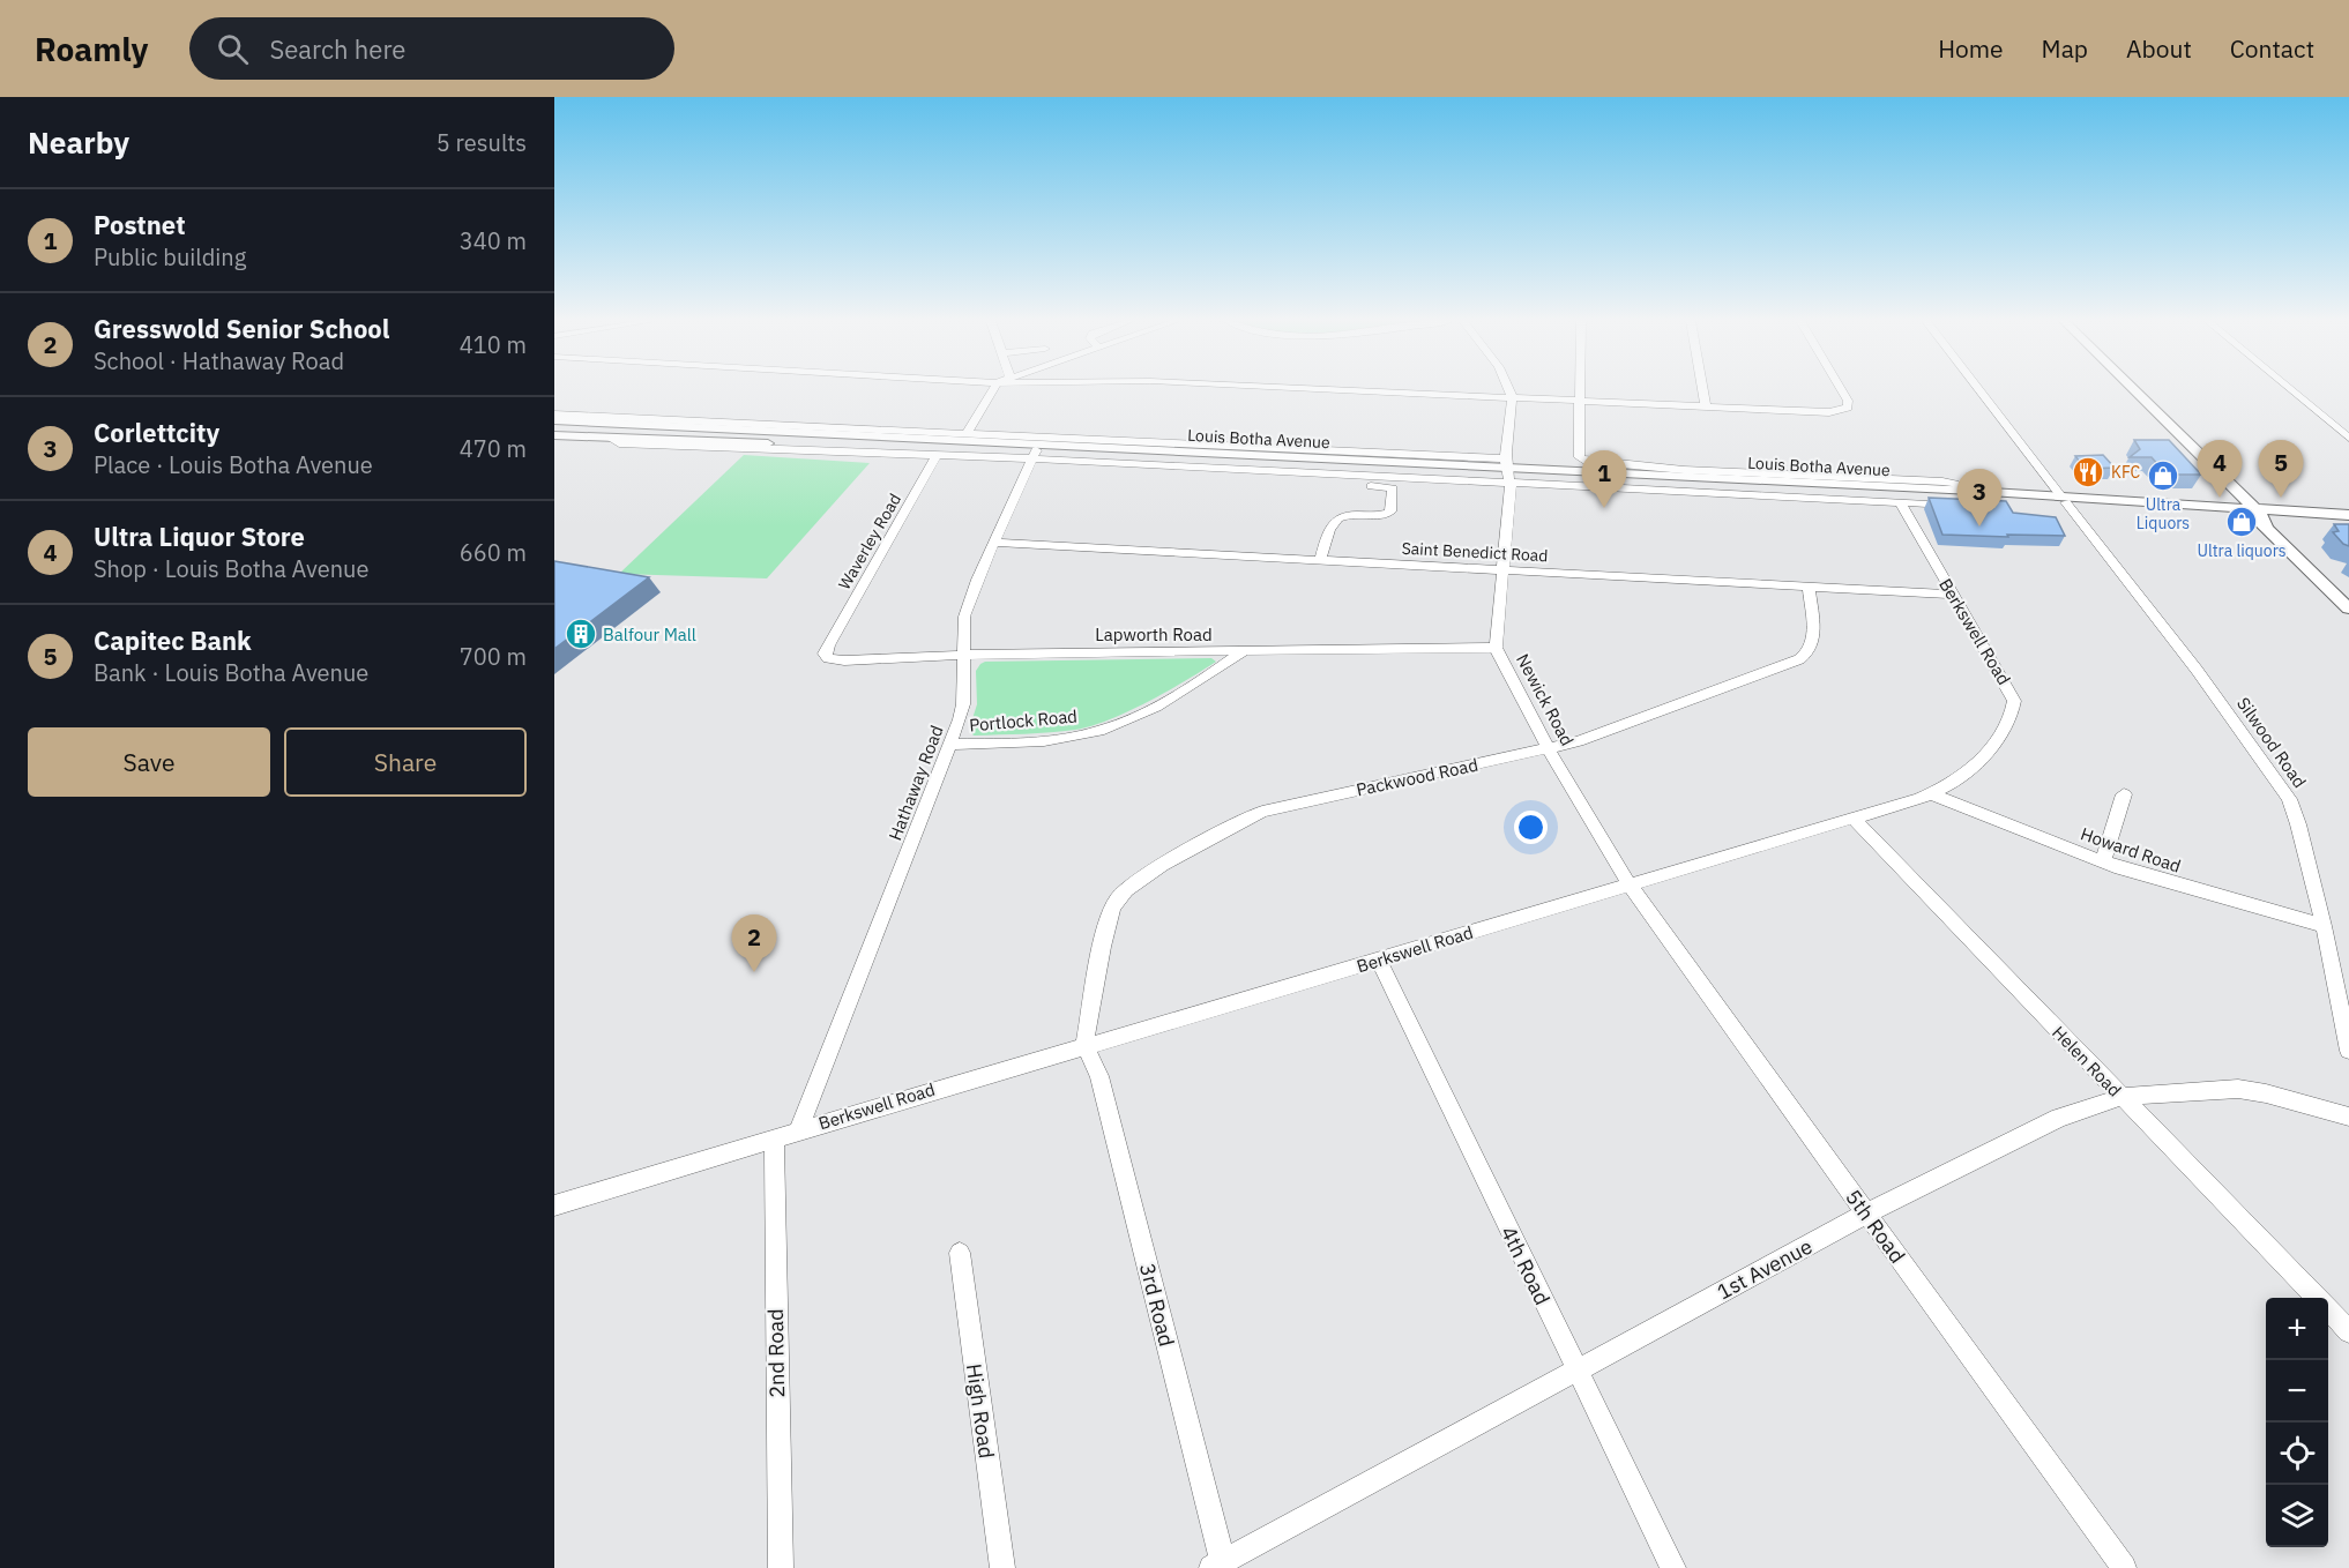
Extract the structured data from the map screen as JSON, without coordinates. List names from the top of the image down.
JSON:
{
  "streets": {
    "main road": ["Louis Botha Avenue"],
    "street": [
      "Waverley Road",
      "Saint Benedict Road",
      "Berkswell Road",
      "Lapworth Road",
      "Newick Road",
      "Portlock Road",
      "Silwood Road",
      "Packwood Road",
      "Hathaway Road",
      "Howard Road",
      "Helen Road",
      "5th Road",
      "4th Road",
      "1st Avenue",
      "3rd Road",
      "2nd Road",
      "High Road"
    ]
  },
  "crossings": [
    ["Louis Botha Avenue", "Waverley Road"],
    ["Louis Botha Avenue", "Berkswell Road"],
    ["Louis Botha Avenue", "Newick Road"],
    ["Louis Botha Avenue", "Silwood Road"],
    ["Louis Botha Avenue", "Hathaway Road"],
    ["Waverley Road", "Lapworth Road"],
    ["Saint Benedict Road", "Berkswell Road"],
    ["Saint Benedict Road", "Newick Road"],
    ["Saint Benedict Road", "Packwood Road"],
    ["Saint Benedict Road", "Hathaway Road"],
    ["Berkswell Road", "Newick Road"],
    ["Berkswell Road", "Packwood Road"],
    ["Berkswell Road", "Hathaway Road"],
    ["Berkswell Road", "Howard Road"],
    ["Berkswell Road", "Helen Road"],
    ["Berkswell Road", "5th Road"],
    ["Berkswell Road", "4th Road"],
    ["Berkswell Road", "3rd Road"],
    ["Berkswell Road", "2nd Road"],
    ["Lapworth Road", "Newick Road"],
    ["Lapworth Road", "Portlock Road"],
    ["Lapworth Road", "Hathaway Road"],
    ["Newick Road", "Packwood Road"],
    ["Newick Road", "5th Road"],
    ["Portlock Road", "Hathaway Road"],
    ["Silwood Road", "Howard Road"],
    ["Packwood Road", "3rd Road"],
    ["Helen Road", "1st Avenue"],
    ["5th Road", "1st Avenue"],
    ["4th Road", "1st Avenue"],
    ["1st Avenue", "3rd Road"]
  ],
  "places": {
    "restaurant": ["KFC"],
    "shop": ["Ultra Liquors", "Ultra liquors"],
    "building": ["Balfour Mall"]
  },
  "page": {
    "header": "Roamly",
    "search": "Search here",
    "nav": [
      "Home",
      "Map",
      "About",
      "Contact"
    ],
    "heading": ["Nearby", "5 results"],
    "list": [
      {
        "mark": "1",
        "name": "Postnet",
        "note": "Public building",
        "value": "340 m"
      },
      {
        "mark": "2",
        "name": "Gresswold Senior School",
        "note": "School · Hathaway Road",
        "value": "410 m"
      },
      {
        "mark": "3",
        "name": "Corlettcity",
        "note": "Place · Louis Botha Avenue",
        "value": "470 m"
      },
      {
        "mark": "4",
        "name": "Ultra Liquor Store",
        "note": "Shop · Louis Botha Avenue",
        "value": "660 m"
      },
      {
        "mark": "5",
        "name": "Capitec Bank",
        "note": "Bank · Louis Botha Avenue",
        "value": "700 m"
      }
    ],
    "pins": [
      "4",
      "5",
      "1",
      "3",
      "2"
    ],
    "buttons": ["Save", "Share"],
    "map_buttons": ["+", "−"]
  }
}
